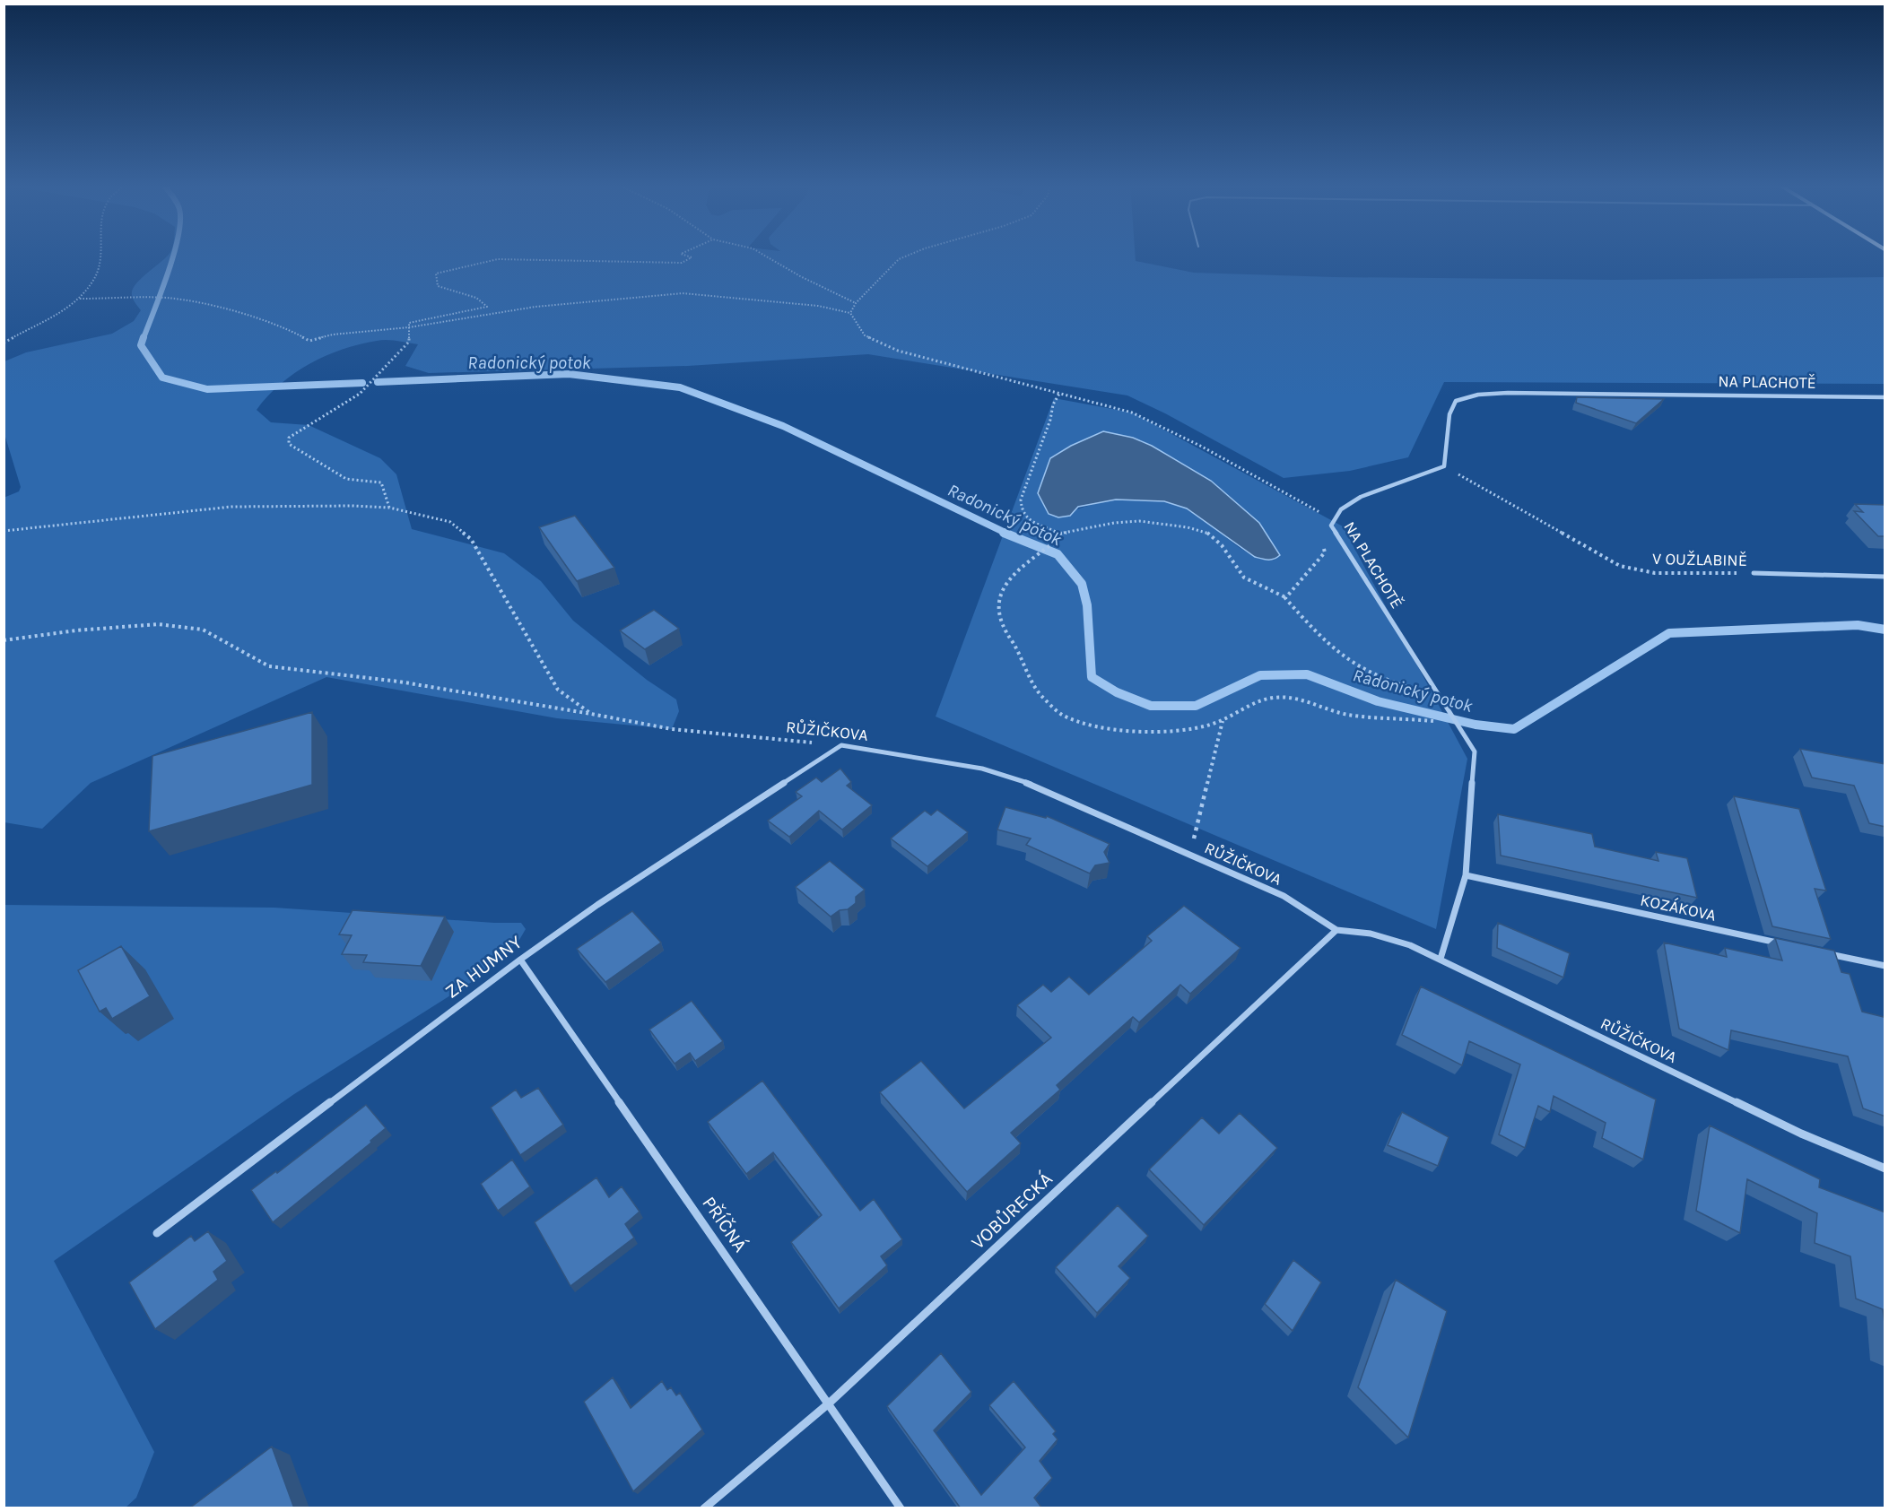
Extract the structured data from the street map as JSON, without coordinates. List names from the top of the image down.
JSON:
{
  "streets": {
    "street": [
      "NA PLACHOTĚ",
      "V OUŽLABINĚ",
      "RŮŽIČKOVA",
      "KOZÁKOVA",
      "ZA HUMNY",
      "VOBŮRECKÁ",
      "PŘÍČNÁ"
    ]
  },
  "crossings": [
    ["NA PLACHOTĚ", "V OUŽLABINĚ"],
    ["NA PLACHOTĚ", "RŮŽIČKOVA"],
    ["NA PLACHOTĚ", "KOZÁKOVA"],
    ["RŮŽIČKOVA", "ZA HUMNY"],
    ["RŮŽIČKOVA", "VOBŮRECKÁ"],
    ["ZA HUMNY", "PŘÍČNÁ"],
    ["VOBŮRECKÁ", "PŘÍČNÁ"]
  ],
  "water": ["Radonický potok"]
}
